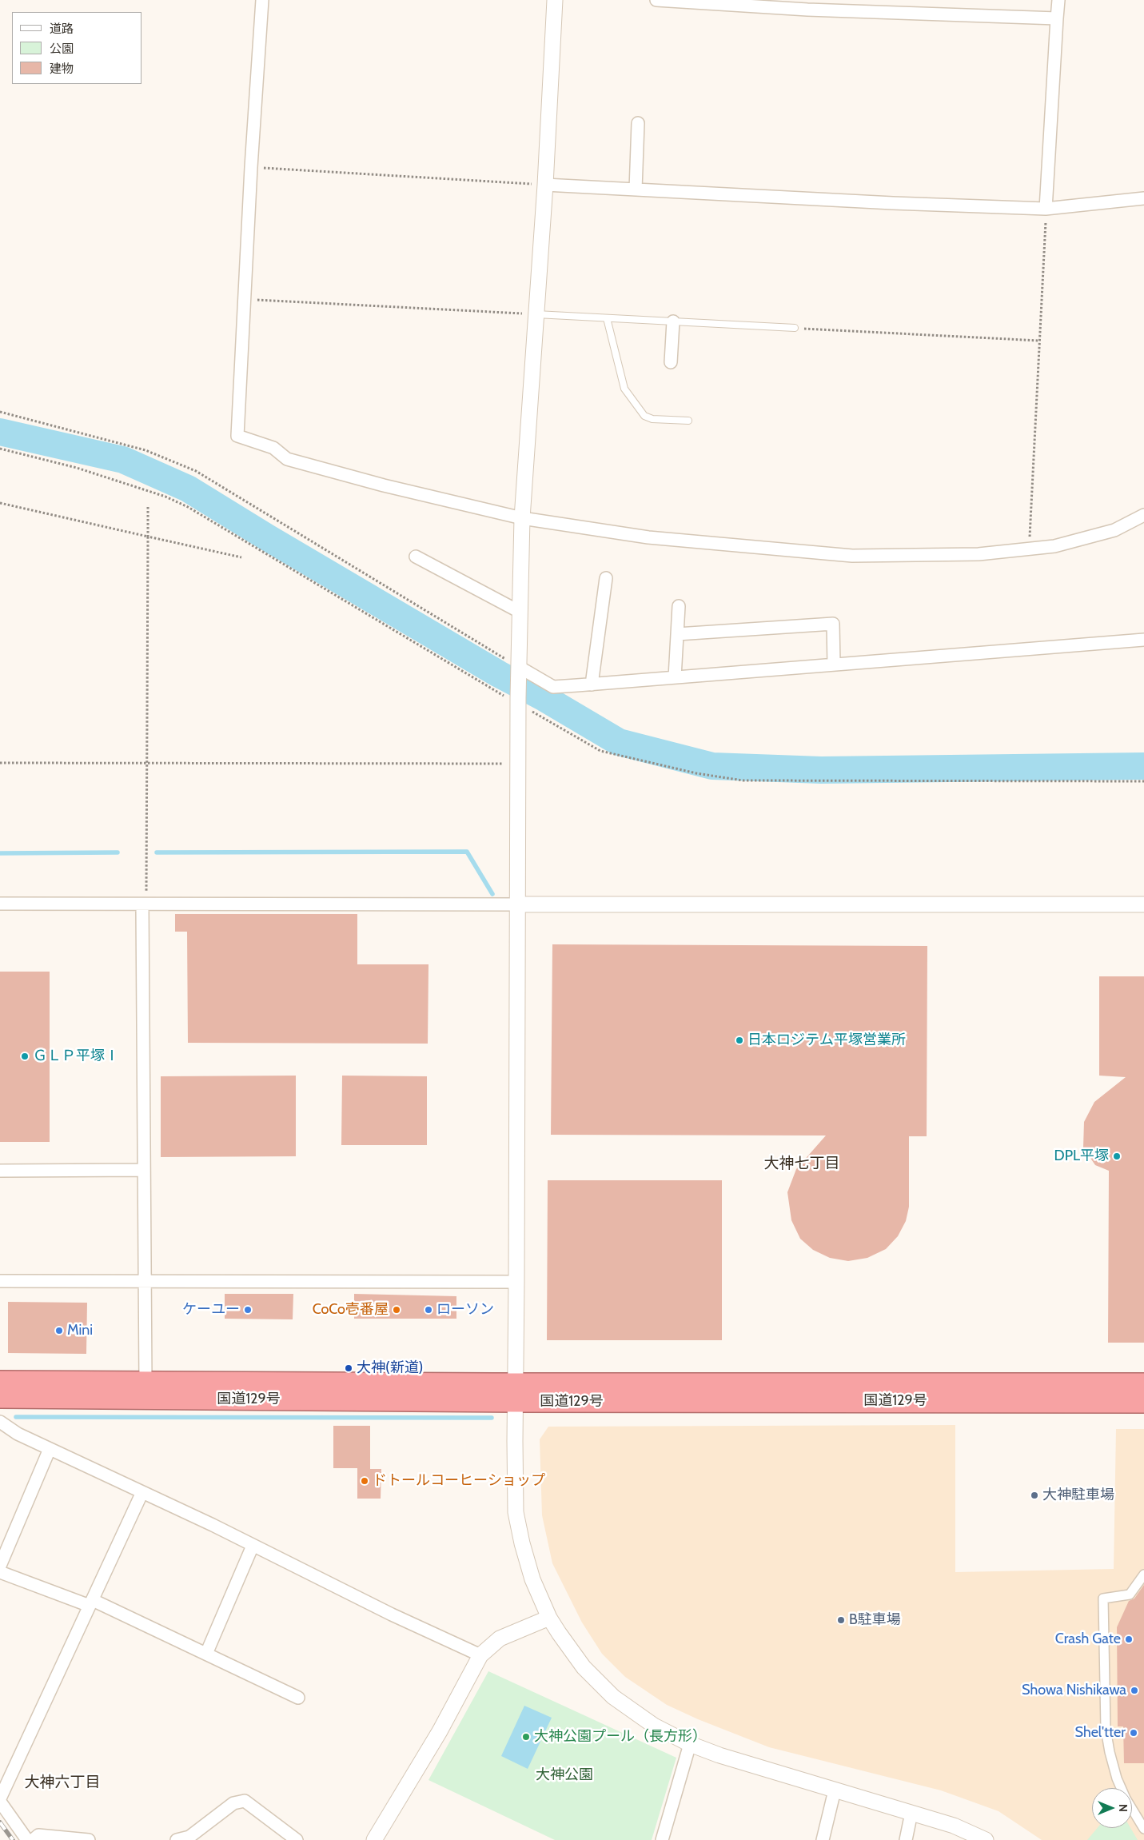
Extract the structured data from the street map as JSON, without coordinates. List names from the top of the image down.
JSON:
{
  "streets": {
    "highway": ["国道129号"]
  },
  "districts": ["大神七丁目", "大神六丁目"],
  "parks": ["大神公園"],
  "places": [
    "日本ロジテム平塚営業所",
    "ＧＬＰ平塚Ⅰ",
    "DPL平塚",
    "ケーユー",
    "CoCo壱番屋",
    "ローソン",
    "Mini",
    "大神(新道)",
    "ドトールコーヒーショップ",
    "大神駐車場",
    "B駐車場",
    "Crash Gate",
    "Showa Nishikawa",
    "Shel'tter",
    "大神公園プール（長方形）"
  ],
  "legend": ["道路", "公園", "建物"],
  "north": "right"
}
